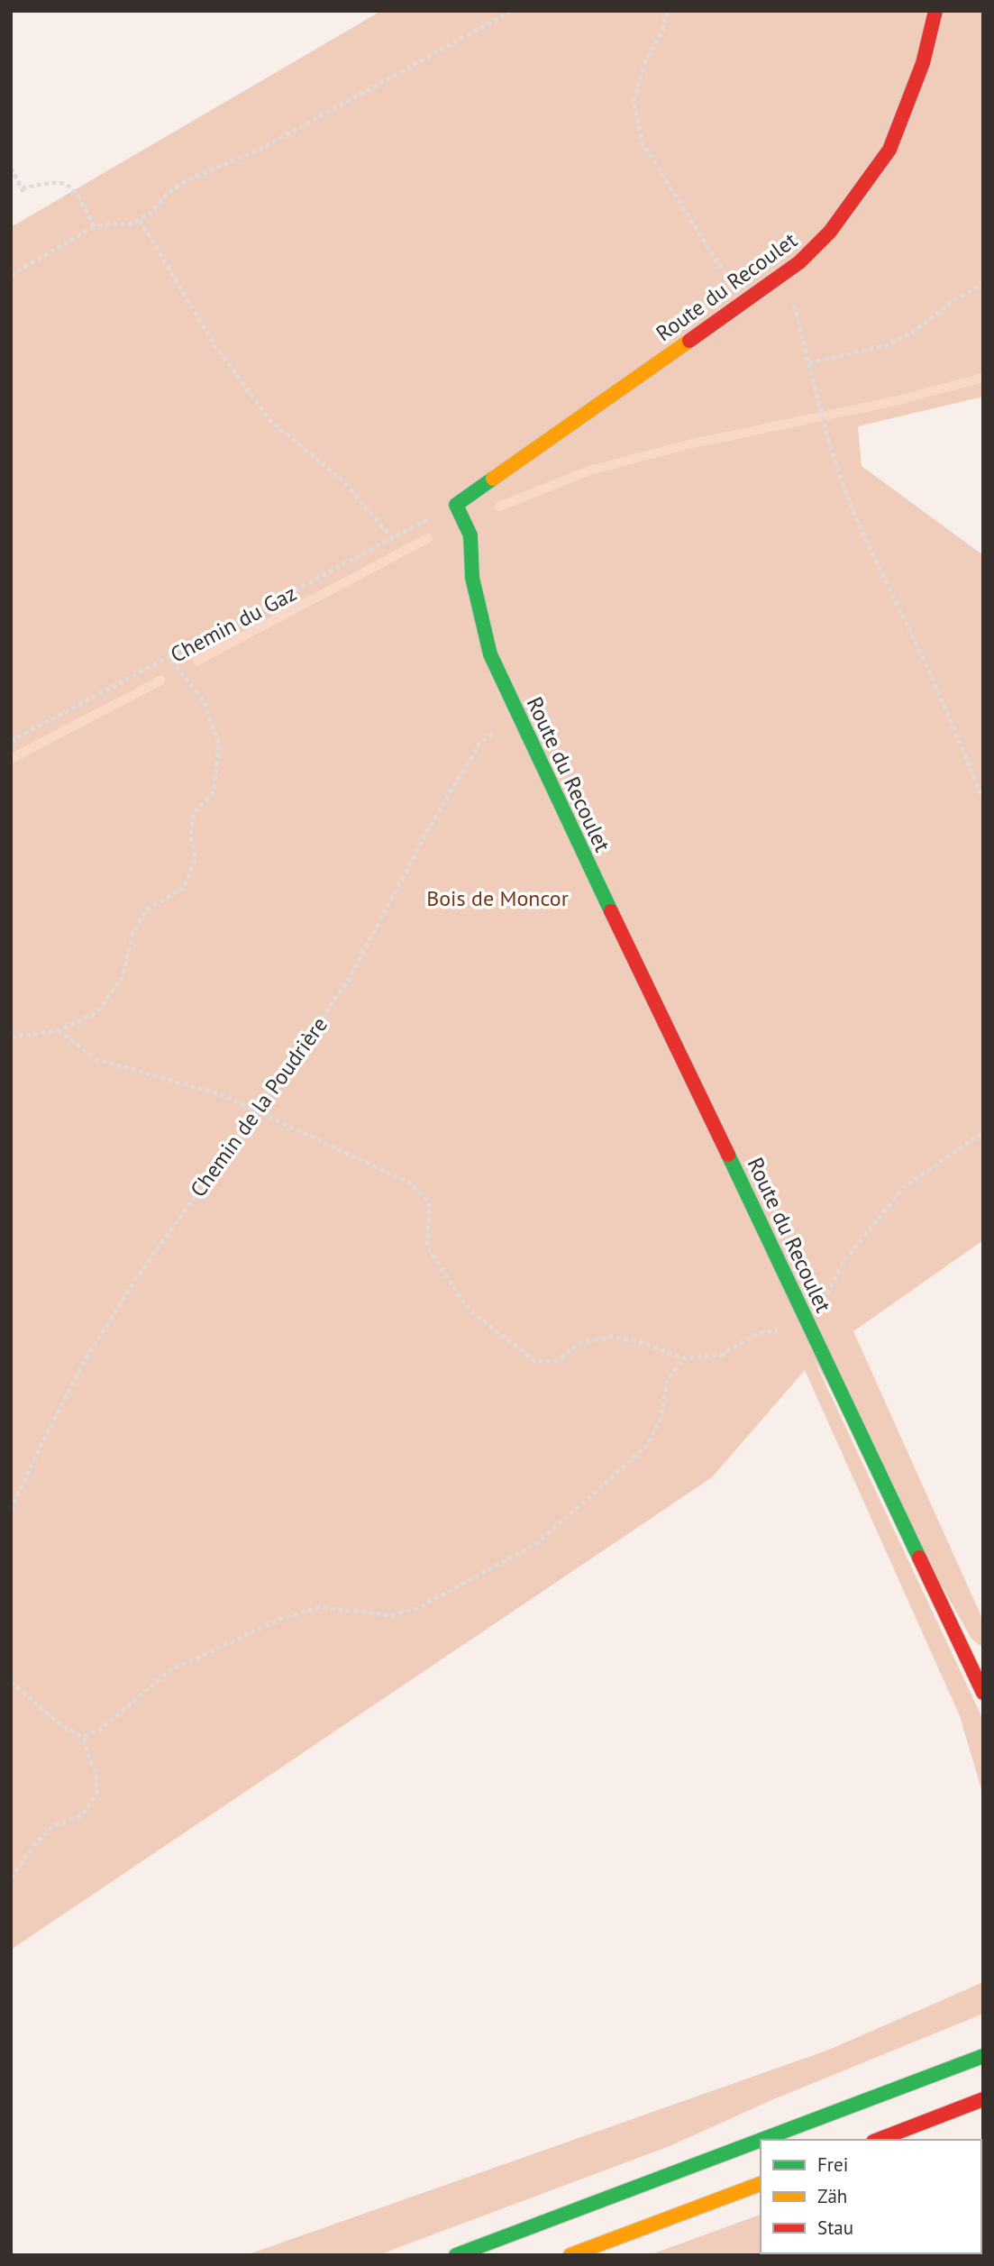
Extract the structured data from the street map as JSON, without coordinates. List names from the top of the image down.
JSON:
{
  "streets": {
    "main road": ["Route du Recoulet"],
    "path": ["Chemin du Gaz", "Chemin de la Poudrière"]
  },
  "crossings": [
    ["Route du Recoulet", "Chemin du Gaz"],
    ["Route du Recoulet", "Chemin de la Poudrière"]
  ],
  "parks": ["Bois de Moncor"],
  "legend": ["Frei", "Zäh", "Stau"]
}
